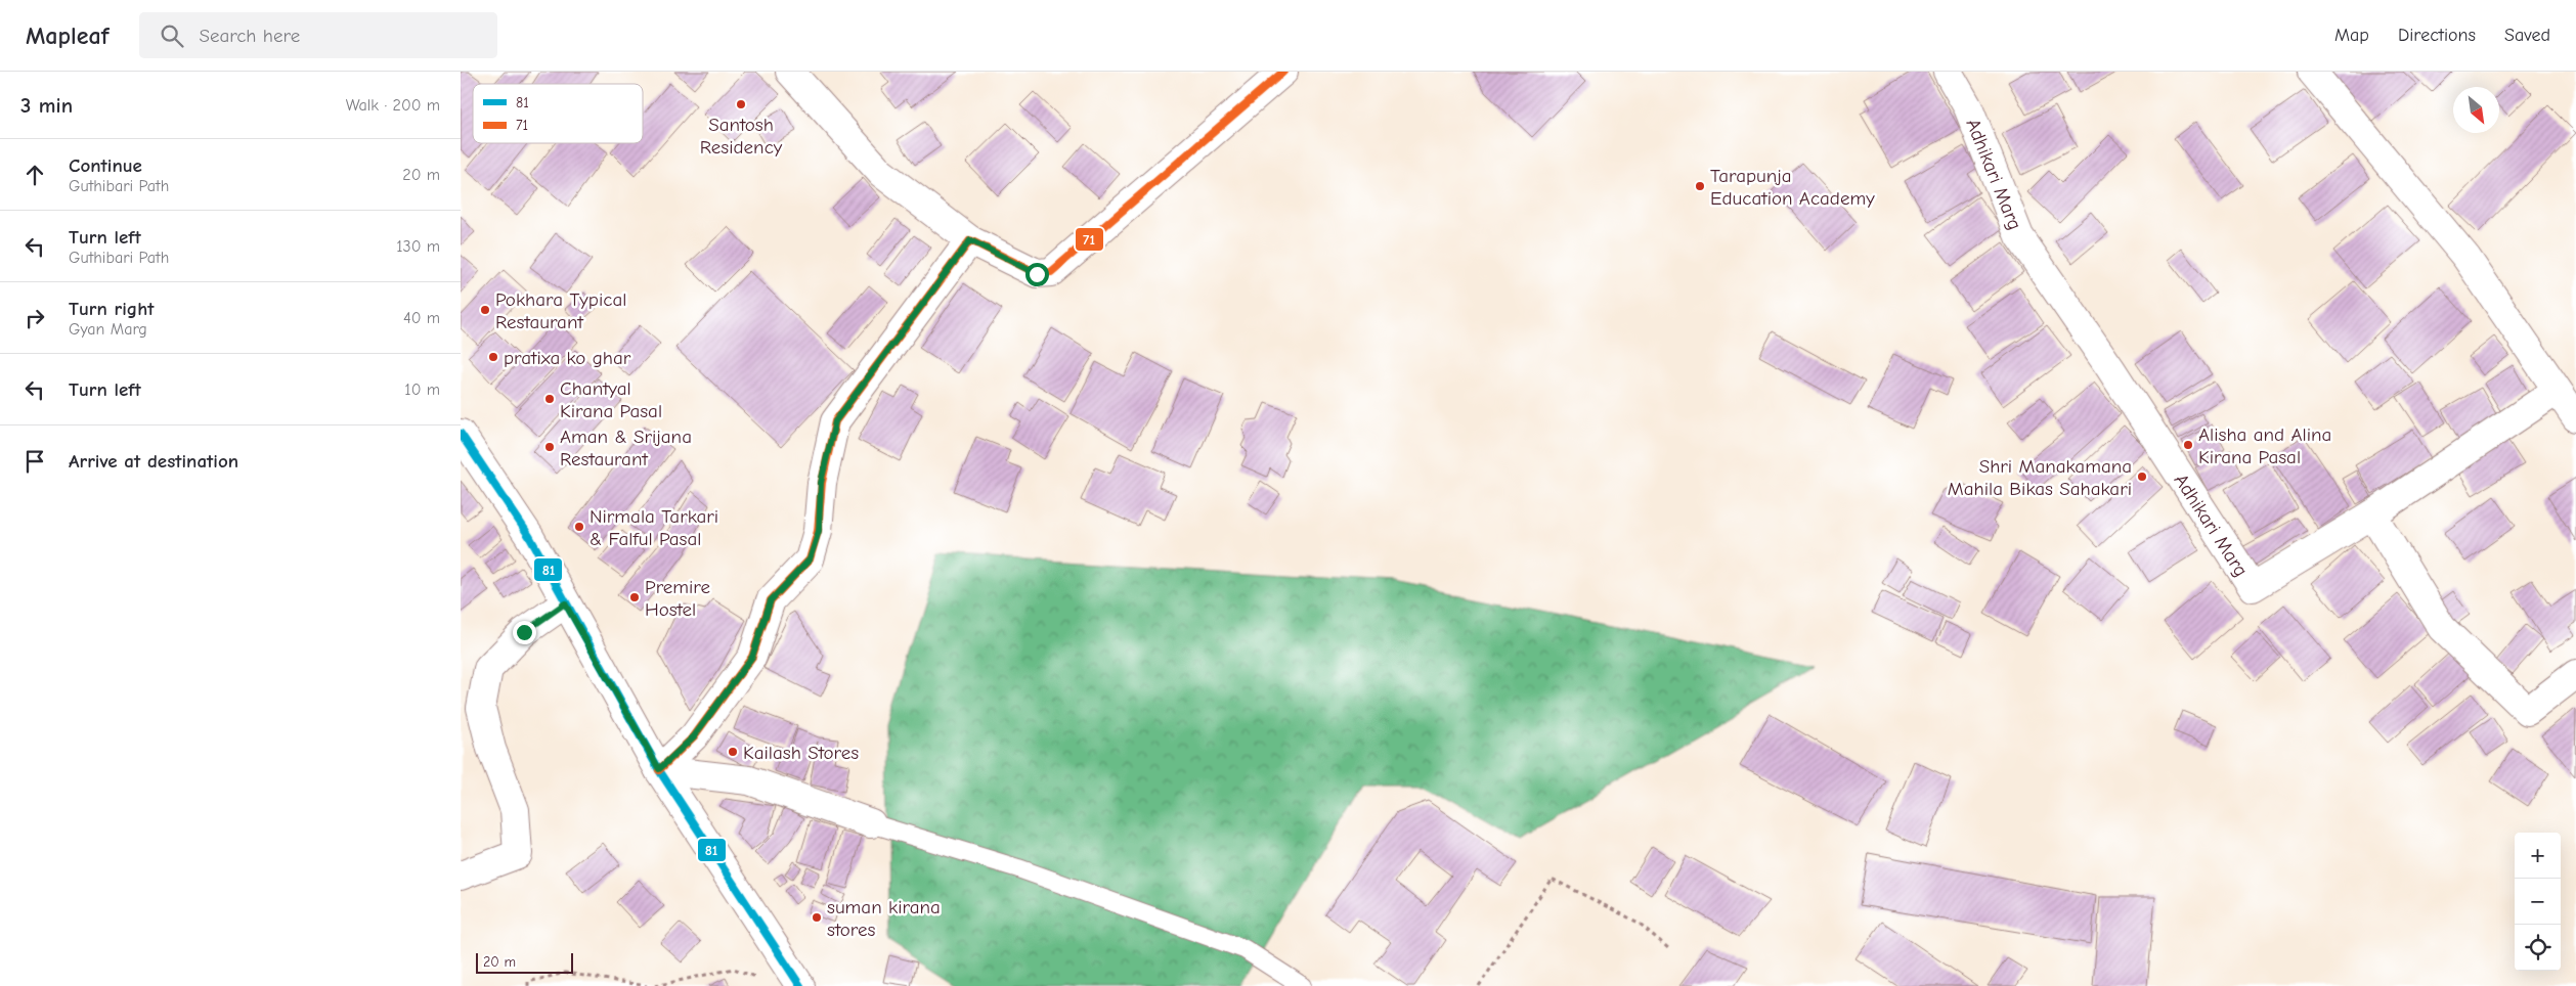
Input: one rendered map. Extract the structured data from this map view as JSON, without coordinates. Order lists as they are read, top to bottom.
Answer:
{
  "streets": {
    "street": ["Adhikari Marg"]
  },
  "places": [
    "Santosh Residency",
    "Tarapunja Education Academy",
    "Pokhara Typical Restaurant",
    "pratixa ko ghar",
    "Chantyal Kirana Pasal",
    "Alisha and Alina Kirana Pasal",
    "Aman & Srijana Restaurant",
    "Shri Manakamana Mahila Bikas Sahakari",
    "Nirmala Tarkari & Falful Pasal",
    "Premire Hostel",
    "Kailash Stores",
    "suman kirana stores"
  ],
  "lines": ["transit line 71", "transit line 81"],
  "legend": ["81", "71"],
  "scale_bar": "20 m",
  "north": "bottom right",
  "page": {
    "header": "Mapleaf",
    "search": "Search here",
    "nav": ["Map", "Directions", "Saved"],
    "heading": ["3 min", "Walk · 200 m"],
    "list": [
      ["Continue", "Guthibari Path", "20 m"],
      ["Turn left", "Guthibari Path", "130 m"],
      ["Turn right", "Gyan Marg", "40 m"],
      ["Turn left", "10 m"],
      "Arrive at destination"
    ],
    "map_buttons": ["+", "−"],
    "scale": "20 m"
  }
}
